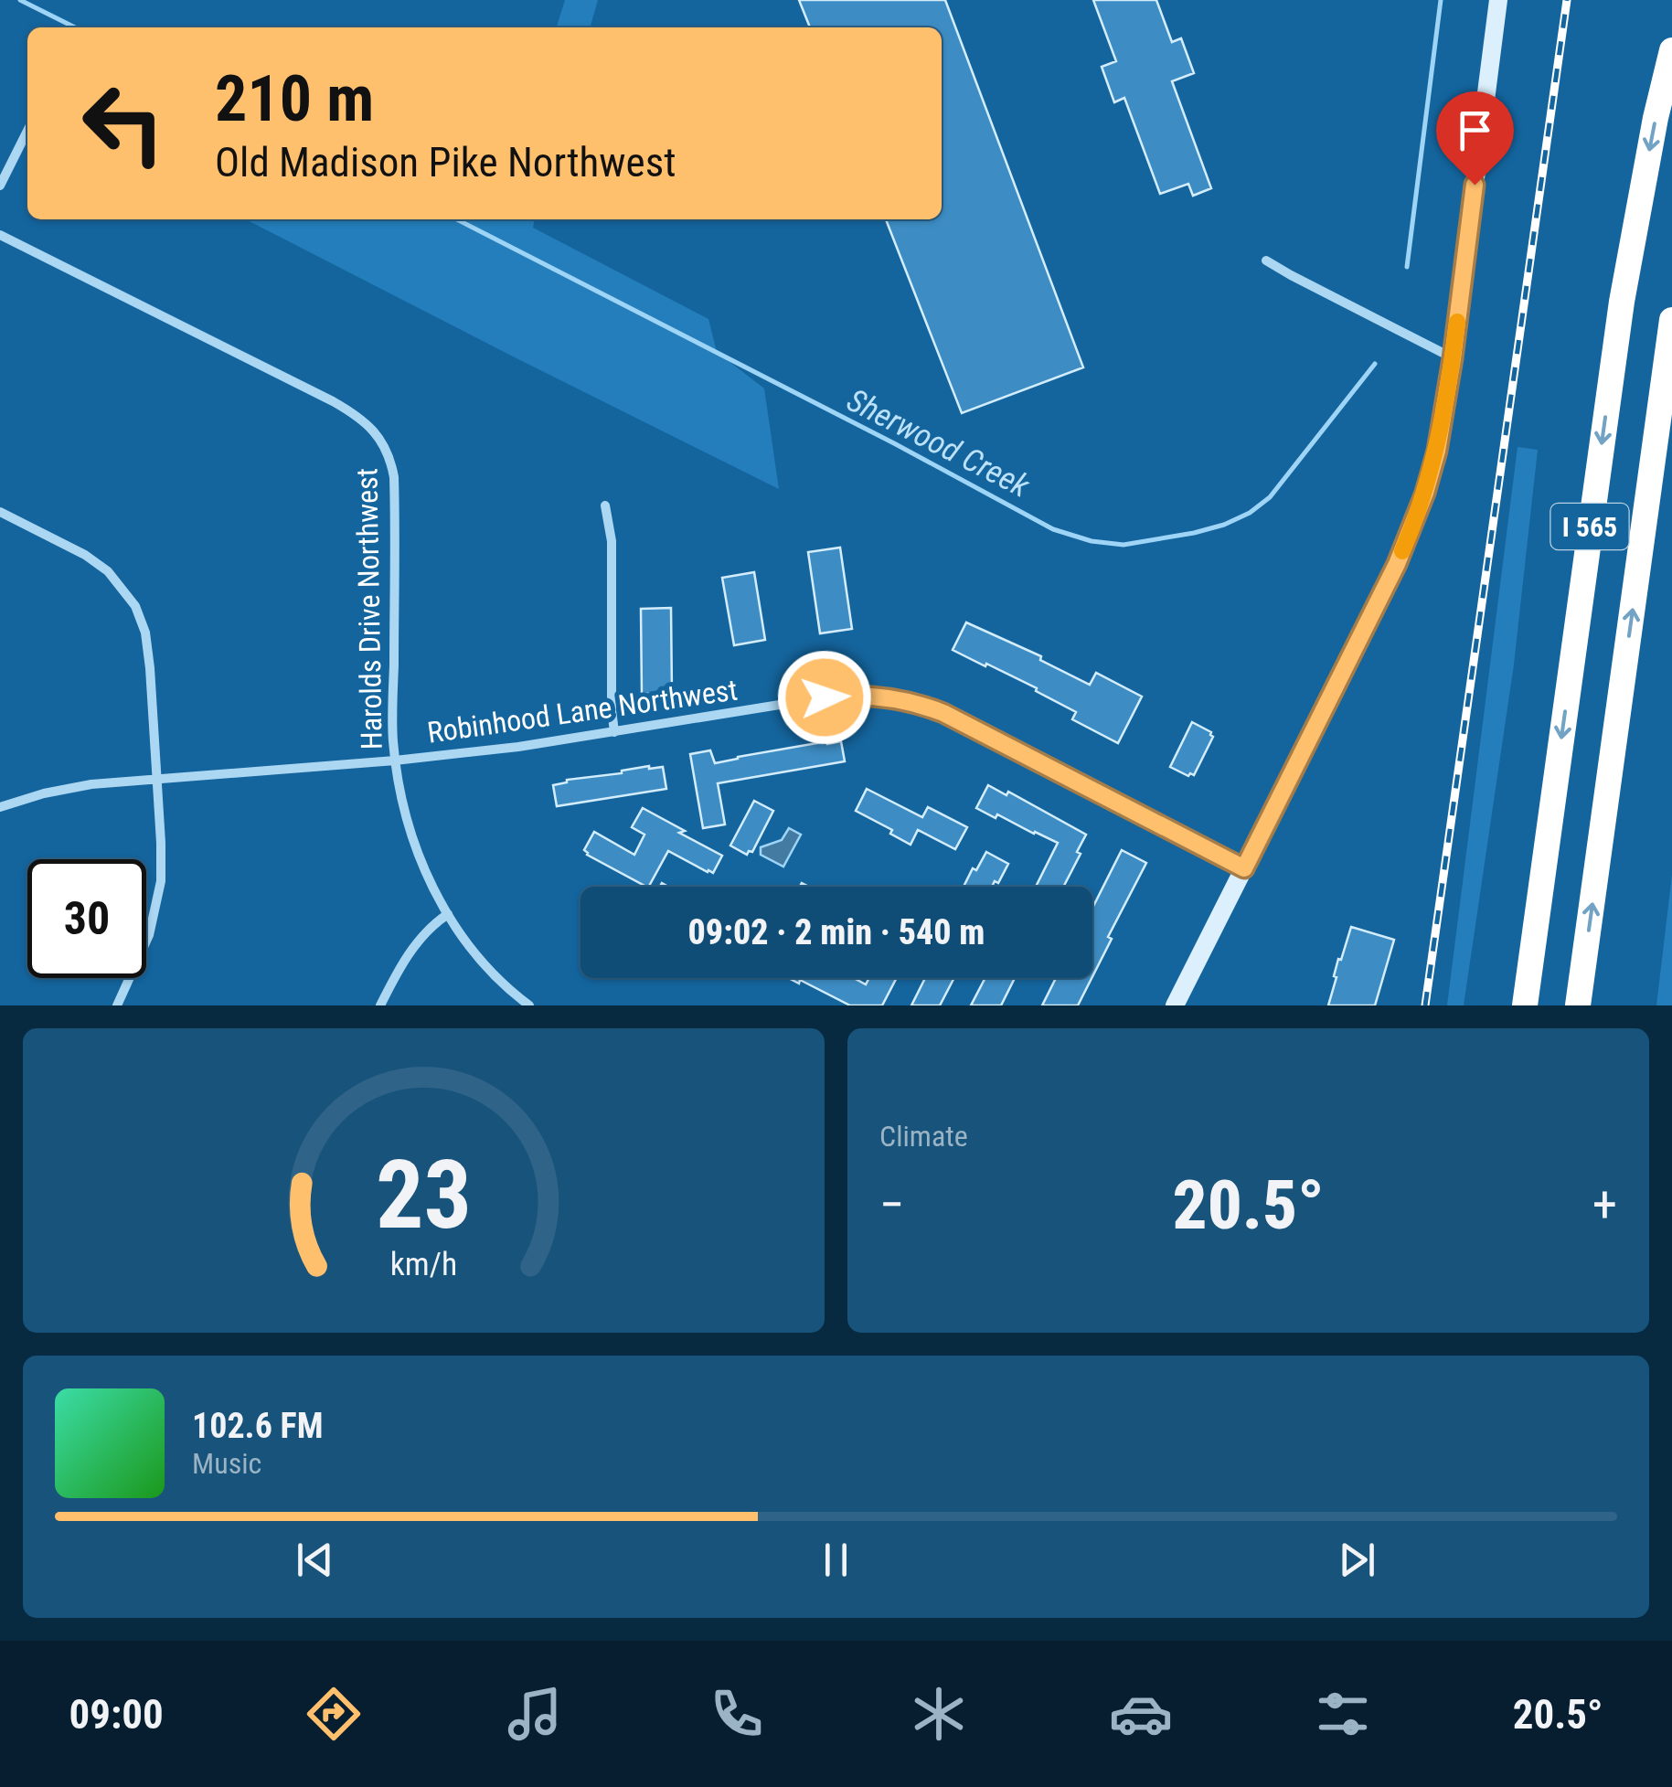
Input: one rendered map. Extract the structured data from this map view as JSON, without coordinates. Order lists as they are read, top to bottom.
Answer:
{
  "streets": {
    "highway": ["I 565"],
    "street": ["Harolds Drive Northwest", "Robinhood Lane Northwest"]
  },
  "crossings": [
    ["Harolds Drive Northwest", "Robinhood Lane Northwest"]
  ],
  "water": ["Sherwood Creek"],
  "page": {
    "turn": ["210 m", "Old Madison Pike Northwest"],
    "limit": "30",
    "trip": "09:02 · 2 min · 540 m",
    "tile": "Climate",
    "heat": ["−", "20.5°", "+"],
    "song": ["102.6 FM", "Music"],
    "tabs": ["09:00", "20.5°"],
    "gauge": ["23", "km/h"]
  }
}
